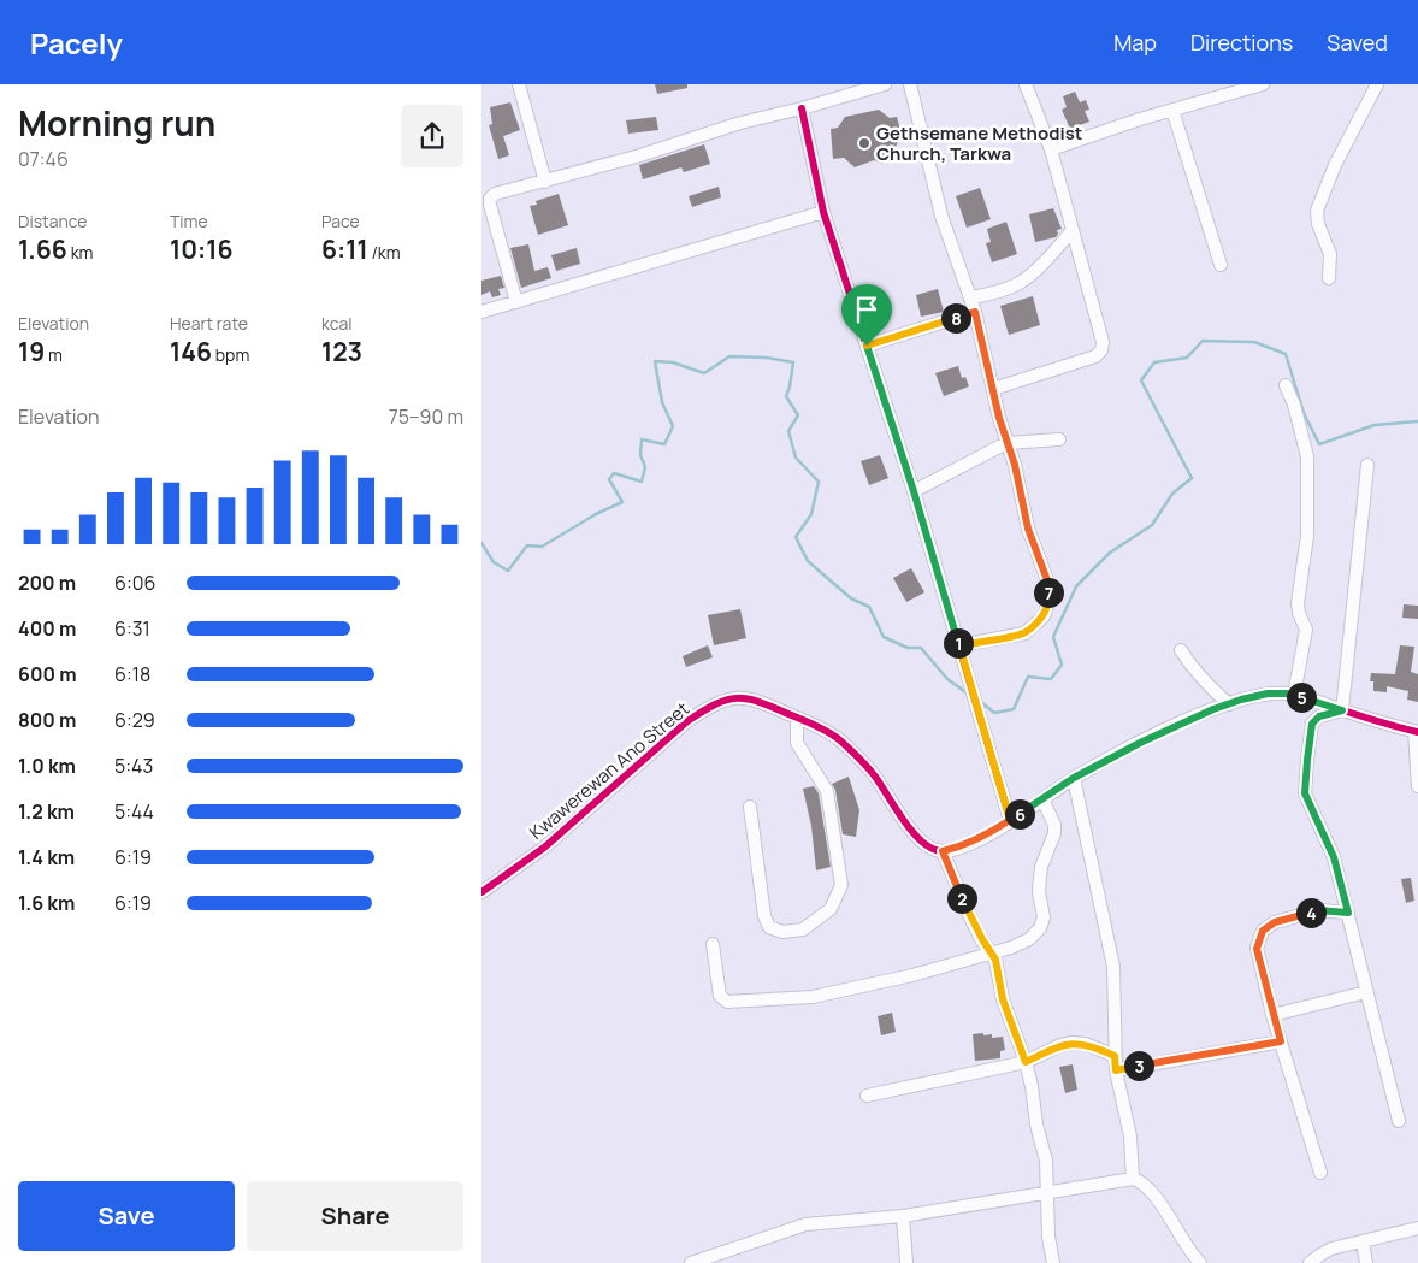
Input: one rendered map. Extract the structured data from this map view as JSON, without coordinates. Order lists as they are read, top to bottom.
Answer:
{
  "streets": {
    "street": ["Kwawerewan Ano Street"]
  },
  "places": ["Gethsemane Methodist Church, Tarkwa"],
  "page": {
    "header": "Pacely",
    "nav": ["Map", "Directions", "Saved"],
    "heading": ["Morning run", "07:46"],
    "stats": [
      ["Distance", "1.66 km"],
      ["Time", "10:16"],
      ["Pace", "6:11 /km"],
      ["Elevation", "19 m"],
      ["Heart rate", "146 bpm"],
      ["kcal", "123"]
    ],
    "pins": [
      "8",
      "7",
      "1",
      "5",
      "6",
      "2",
      "4",
      "3"
    ],
    "chart": ["Elevation", "75–90 m"],
    "list": [
      {
        "name": "200 m",
        "note": "6:06"
      },
      {
        "name": "400 m",
        "note": "6:31"
      },
      {
        "name": "600 m",
        "note": "6:18"
      },
      {
        "name": "800 m",
        "note": "6:29"
      },
      {
        "name": "1.0 km",
        "note": "5:43"
      },
      {
        "name": "1.2 km",
        "note": "5:44"
      },
      {
        "name": "1.4 km",
        "note": "6:19"
      },
      {
        "name": "1.6 km",
        "note": "6:19"
      }
    ],
    "buttons": ["Save", "Share"]
  }
}
